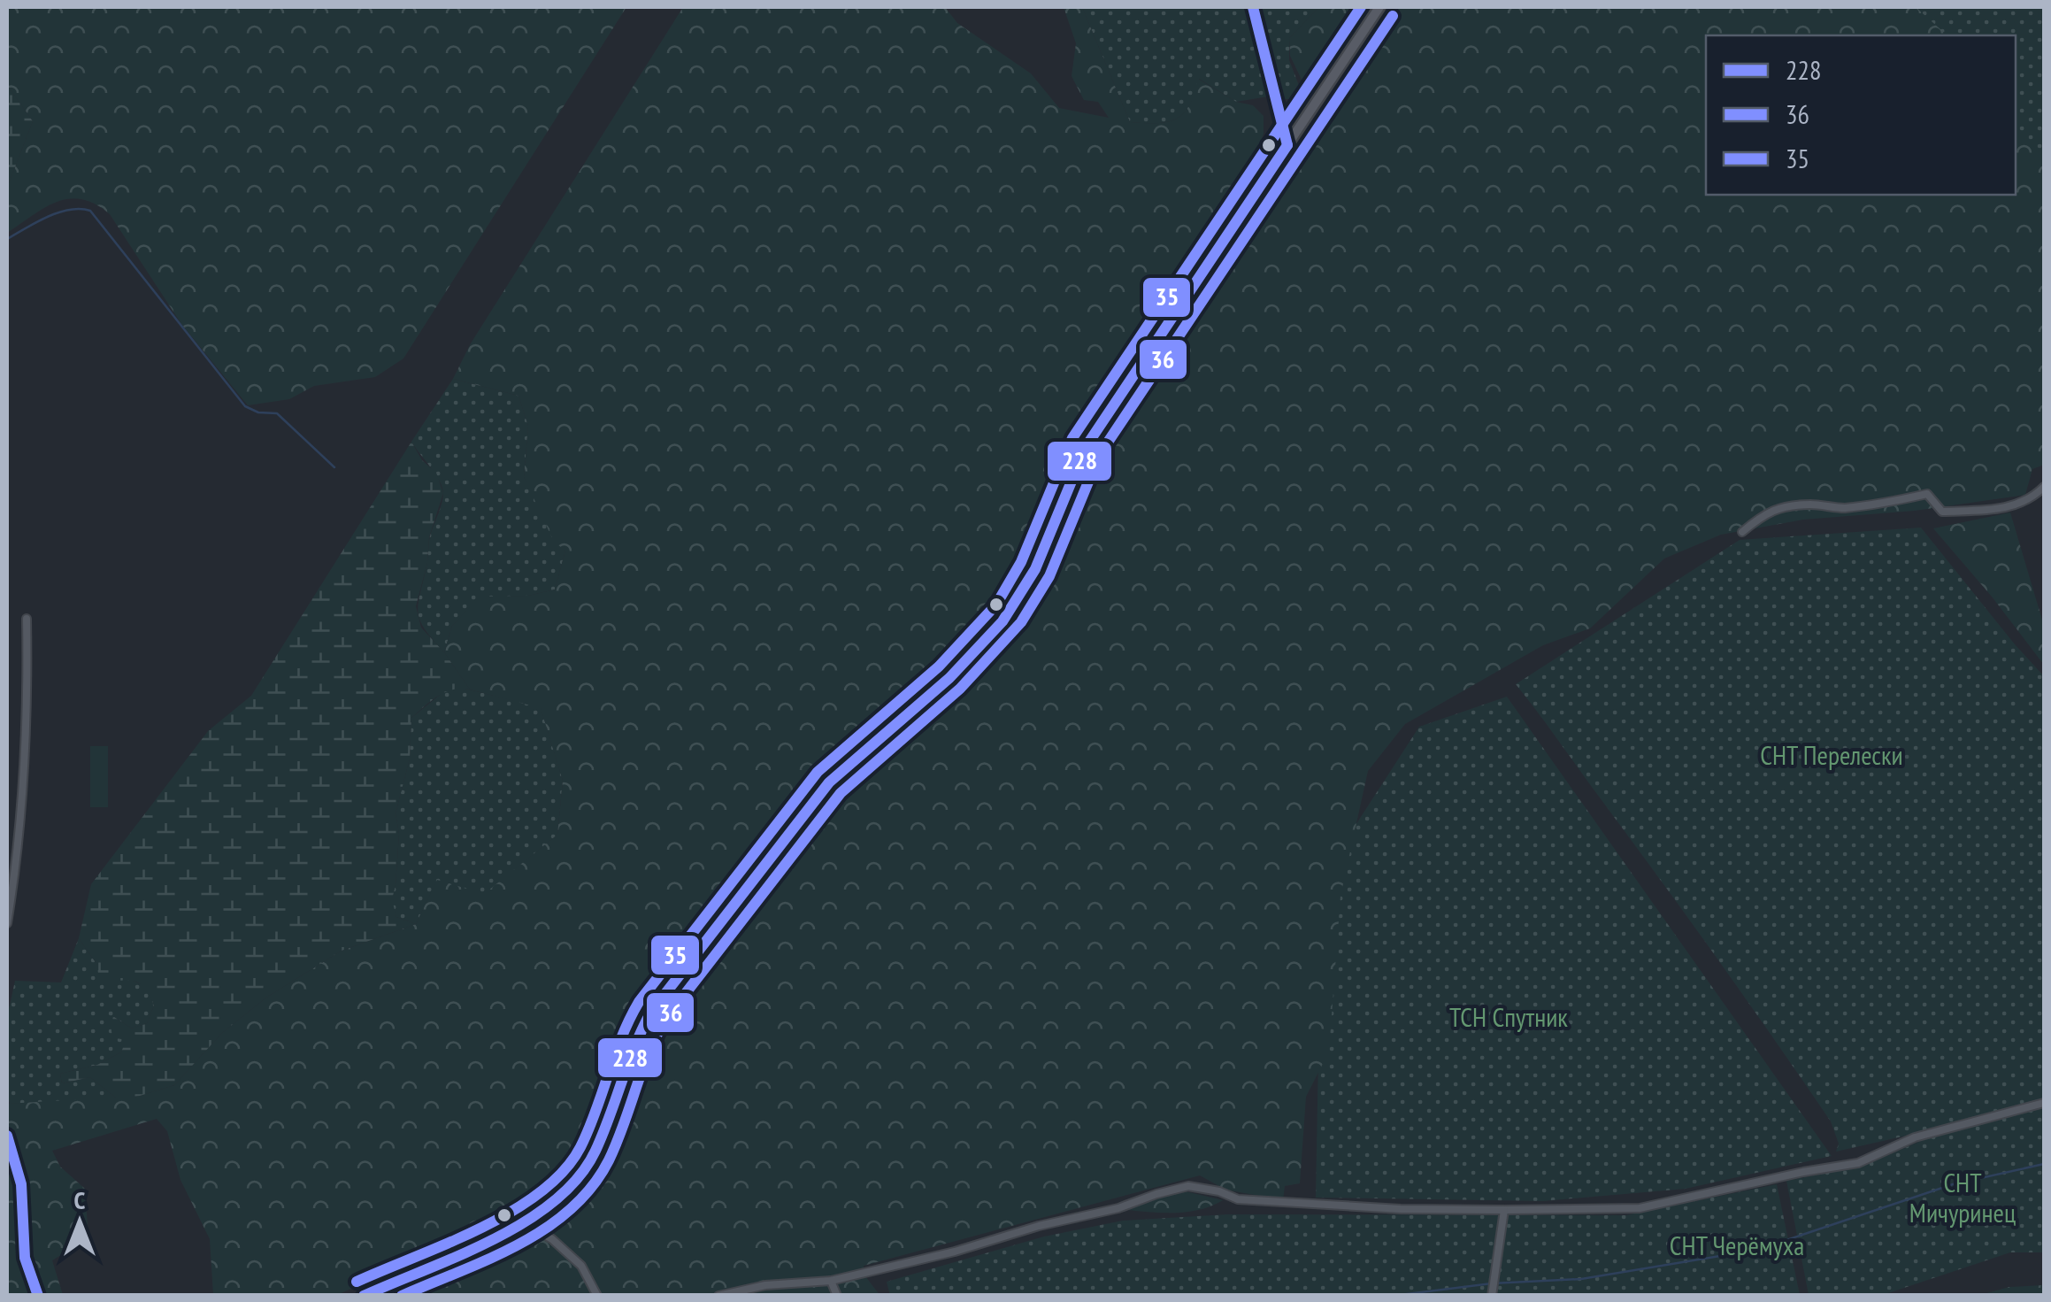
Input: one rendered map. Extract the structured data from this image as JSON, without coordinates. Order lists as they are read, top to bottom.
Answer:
{
  "parks": [
    "СНТ Перелески",
    "ТСН Спутник",
    "СНТ Мичуринец",
    "СНТ Черёмуха"
  ],
  "lines": ["transit line 228", "transit line 35", "transit line 36"],
  "legend": ["228", "36", "35"],
  "north": "top"
}
